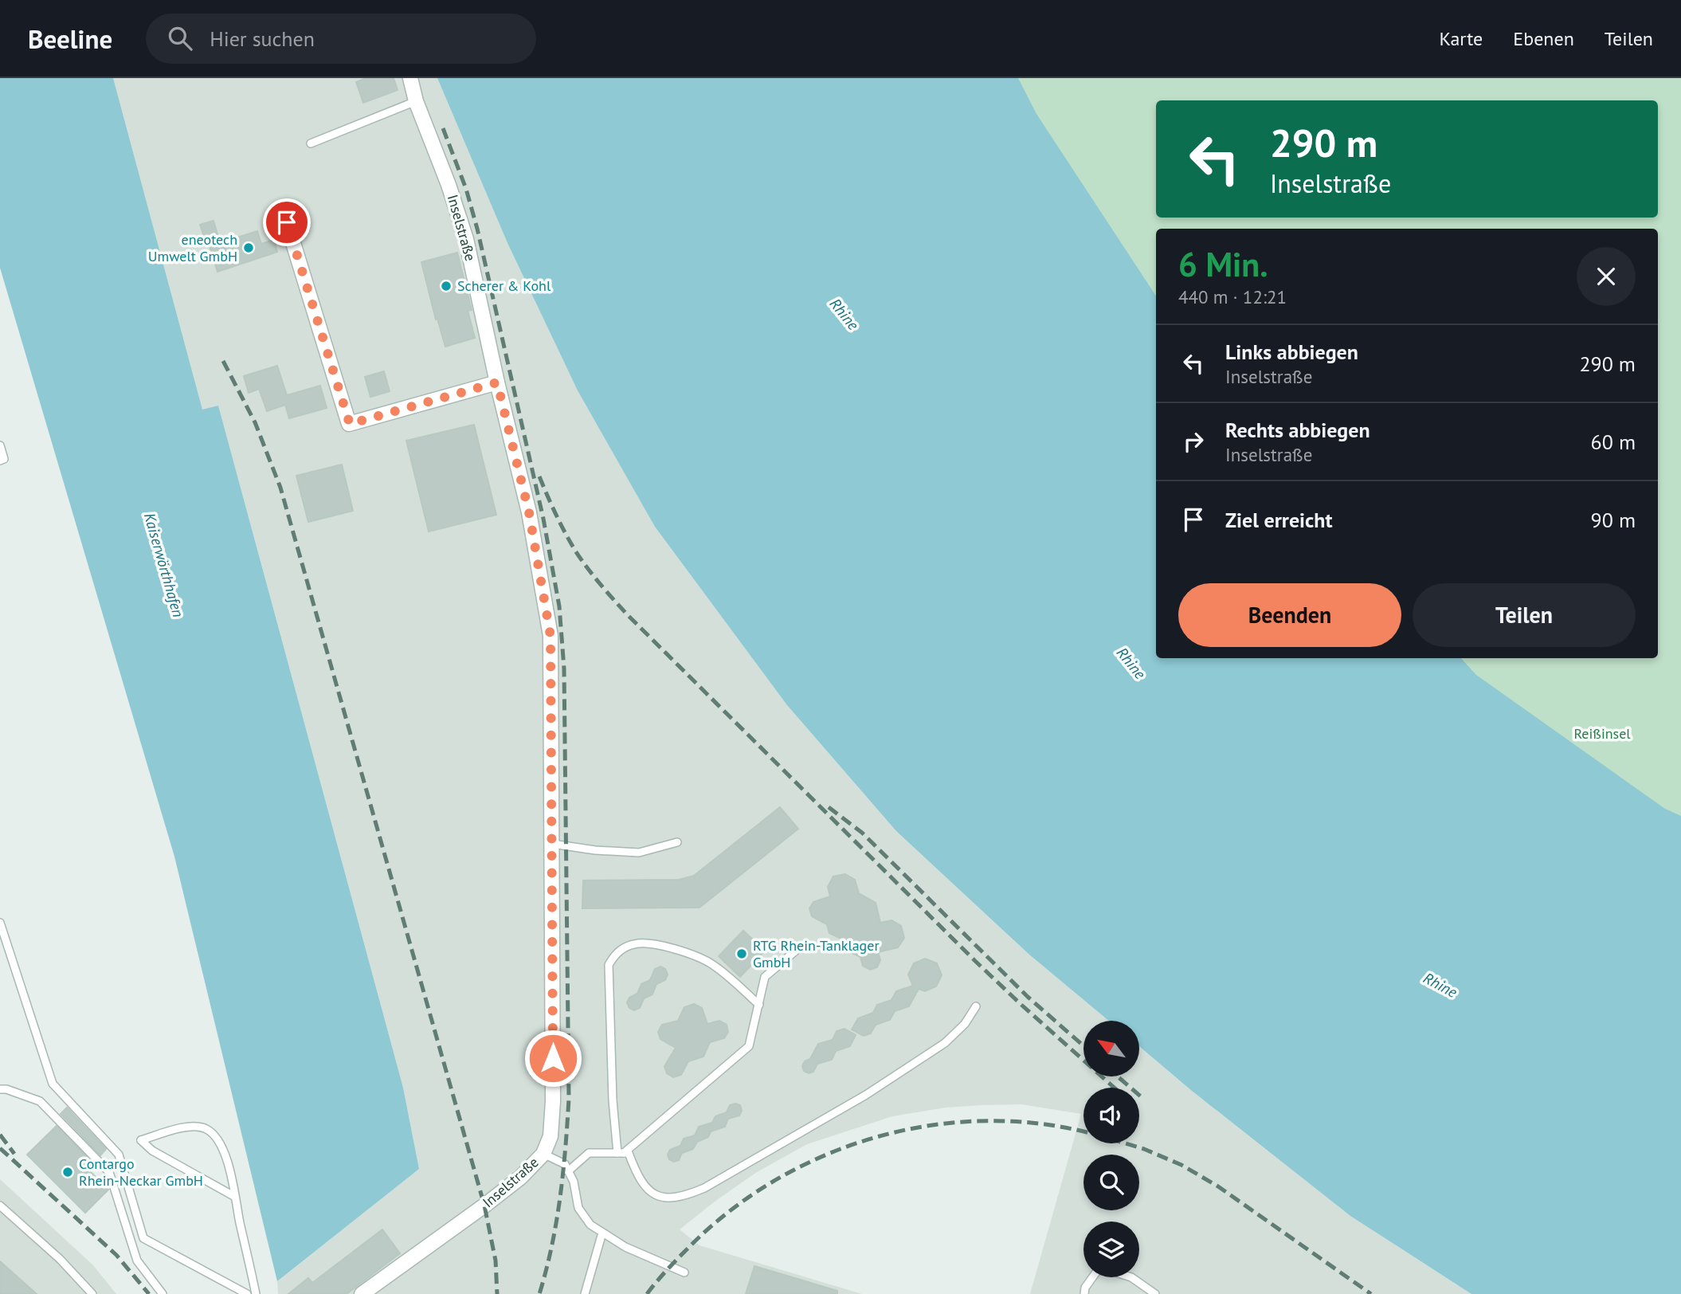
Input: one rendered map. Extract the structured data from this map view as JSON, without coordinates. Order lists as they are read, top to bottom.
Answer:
{
  "streets": {
    "street": ["Inselstraße"]
  },
  "water": ["Rhine", "Kaiserwörthhafen"],
  "parks": ["Reißinsel"],
  "places": [
    "eneotech Umwelt GmbH",
    "Scherer & Kohl",
    "RTG Rhein-Tanklager GmbH",
    "Contargo Rhein-Neckar GmbH"
  ],
  "north": "top left",
  "page": {
    "header": "Beeline",
    "search": "Hier suchen",
    "nav": ["Karte", "Ebenen", "Teilen"],
    "turn": ["290 m", "Inselstraße"],
    "heading": ["6 Min.", "440 m · 12:21"],
    "list": [
      {
        "name": "Links abbiegen",
        "note": "Inselstraße",
        "value": "290 m"
      },
      {
        "name": "Rechts abbiegen",
        "note": "Inselstraße",
        "value": "60 m"
      },
      {
        "name": "Ziel erreicht",
        "value": "90 m"
      }
    ],
    "buttons": ["Beenden", "Teilen"]
  }
}
